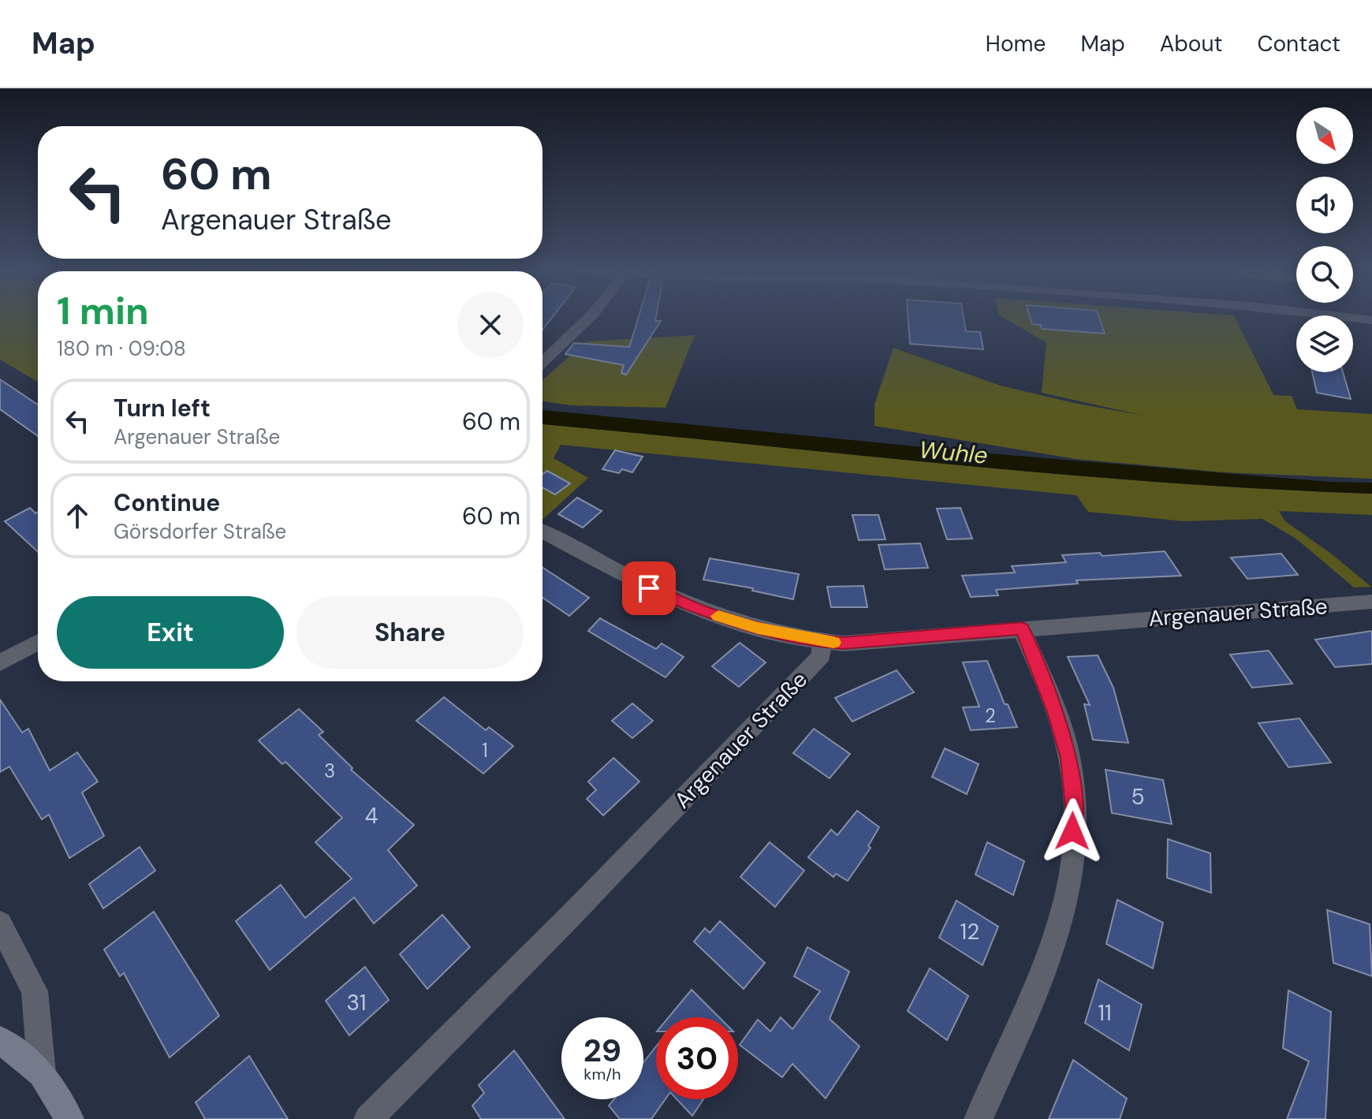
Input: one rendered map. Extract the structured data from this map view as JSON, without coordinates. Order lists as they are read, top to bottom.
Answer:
{
  "streets": {
    "street": ["Argenauer Straße"]
  },
  "water": ["Wuhle"],
  "house_numbers": [
    "2",
    "1",
    "3",
    "5",
    "4",
    "12",
    "31",
    "11"
  ],
  "north": "bottom right",
  "page": {
    "header": "Map",
    "nav": [
      "Home",
      "Map",
      "About",
      "Contact"
    ],
    "turn": ["60 m", "Argenauer Straße"],
    "heading": ["1 min", "180 m · 09:08"],
    "list": [
      {
        "name": "Turn left",
        "note": "Argenauer Straße",
        "value": "60 m"
      },
      {
        "name": "Continue",
        "note": "Görsdorfer Straße",
        "value": "60 m"
      }
    ],
    "buttons": ["Exit", "Share"],
    "speed": "29 km/h",
    "limit": "30"
  }
}
